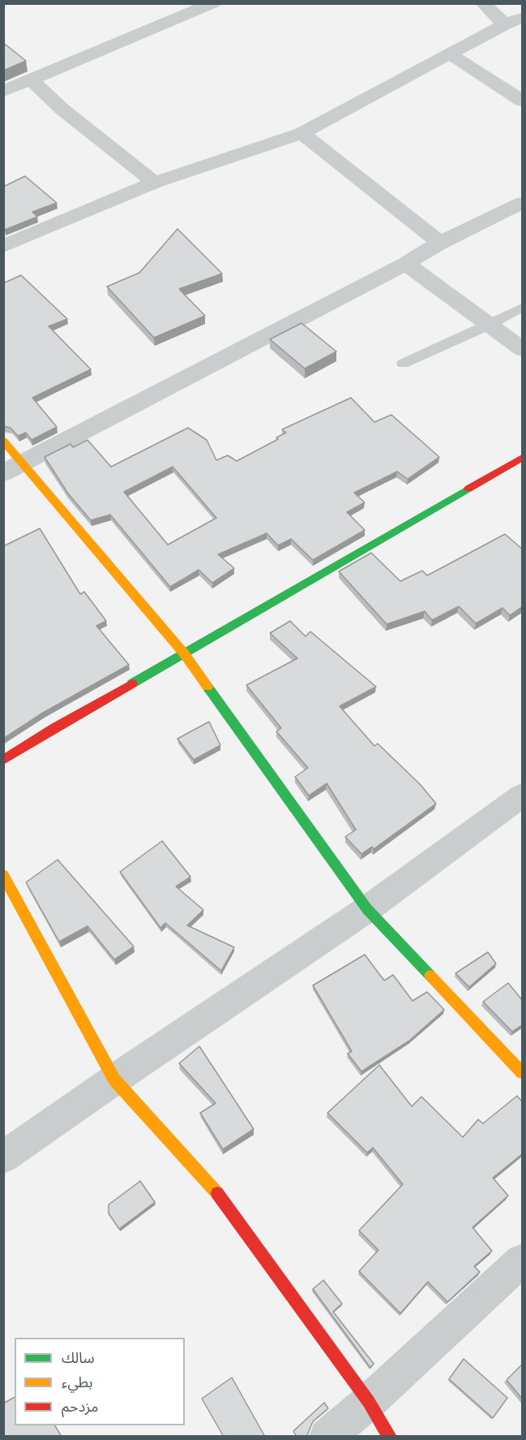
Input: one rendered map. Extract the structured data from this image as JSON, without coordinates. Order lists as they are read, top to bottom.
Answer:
{
  "legend": ["سالك", "بطيء", "مزدحم"]
}
